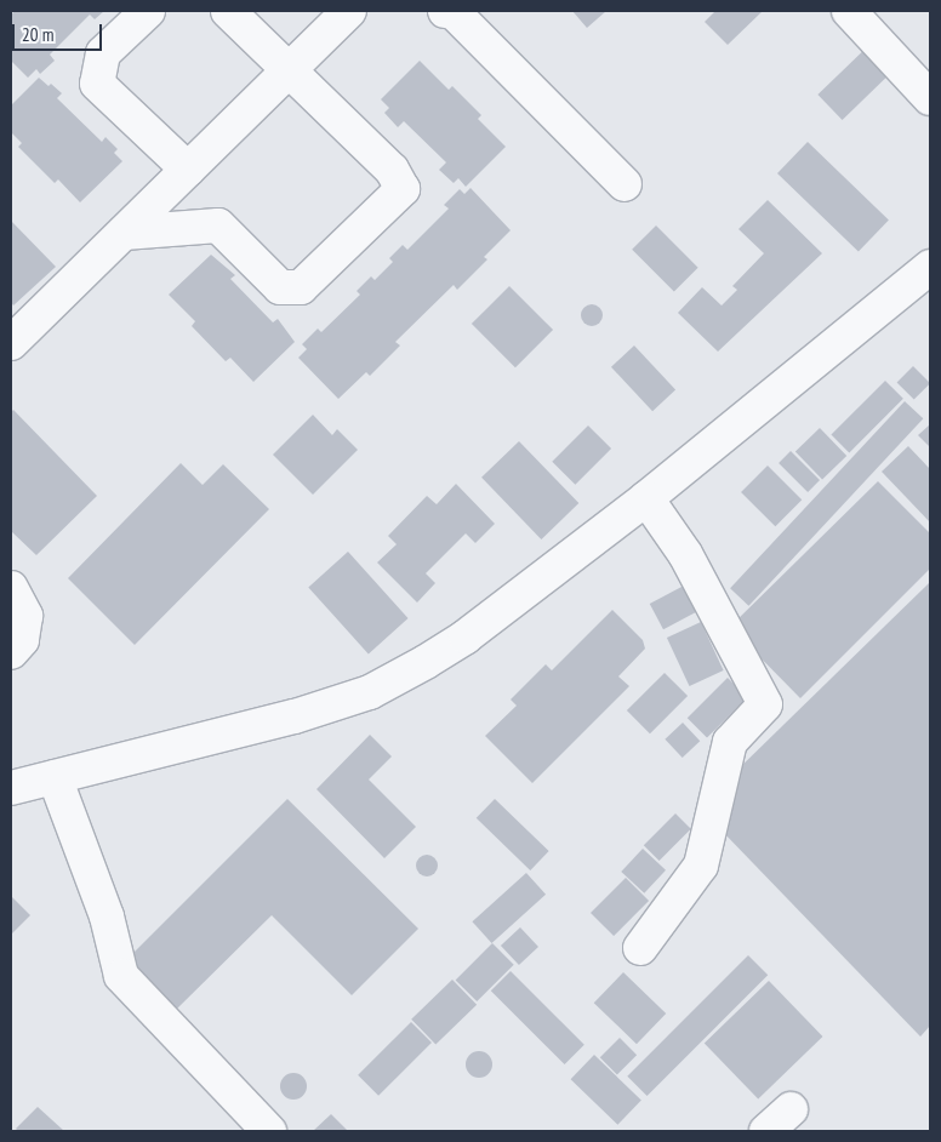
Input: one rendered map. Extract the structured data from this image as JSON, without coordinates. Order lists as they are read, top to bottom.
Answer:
{
  "scale_bar": "20 m"
}
